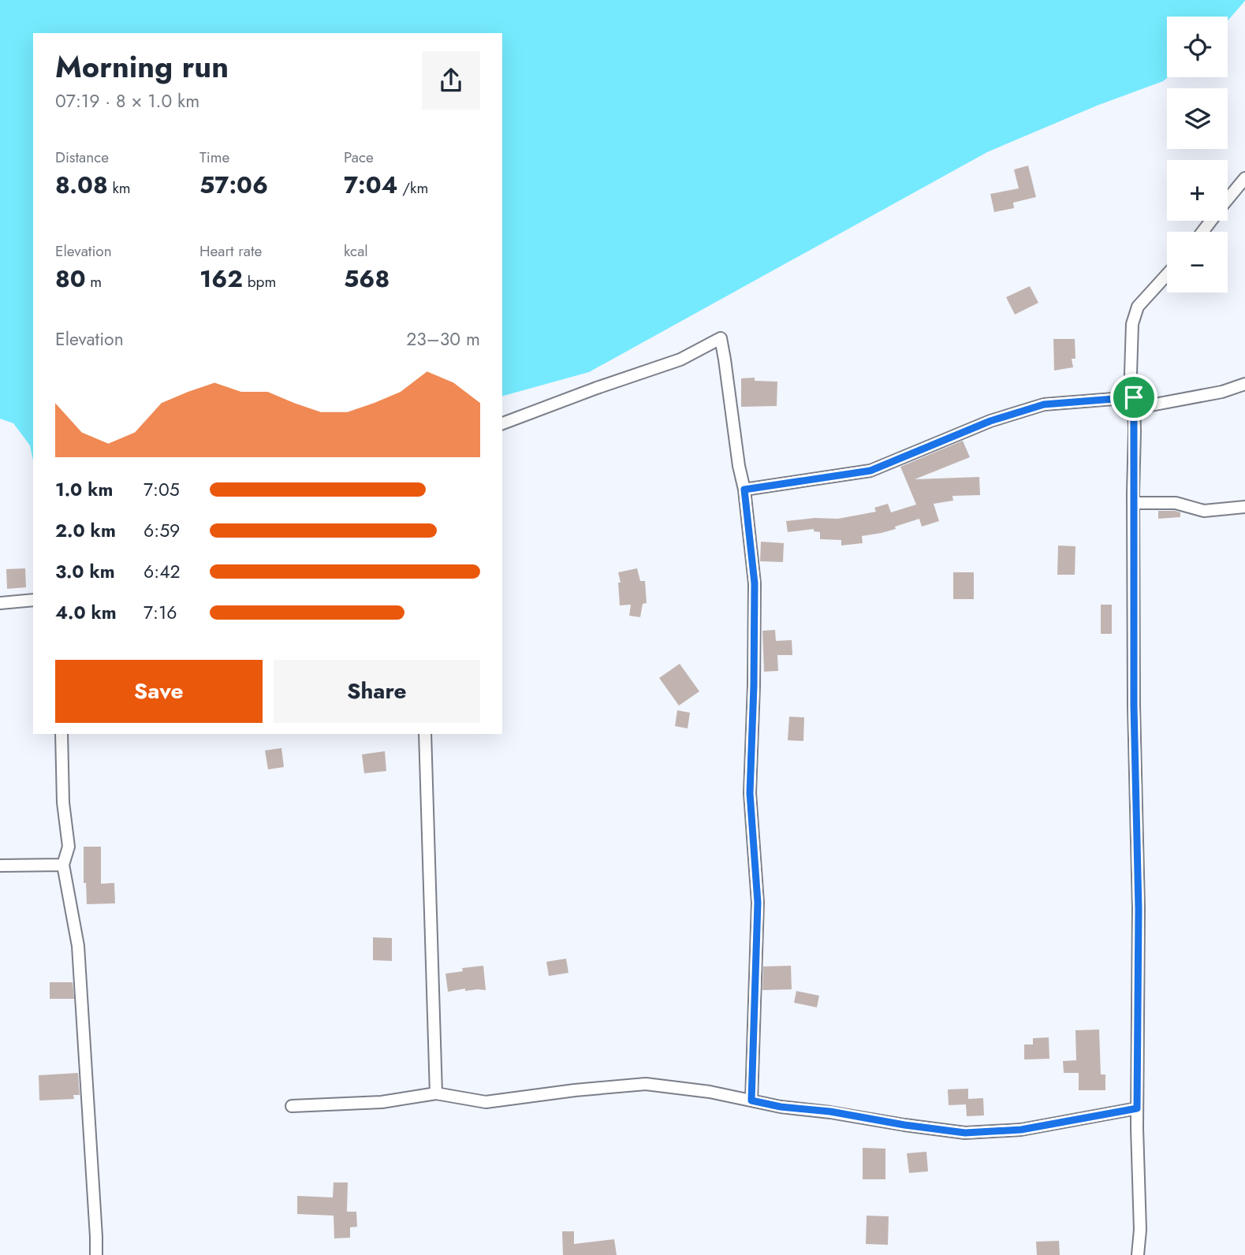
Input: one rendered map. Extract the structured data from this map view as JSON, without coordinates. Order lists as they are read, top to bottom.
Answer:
{
  "page": {
    "map_buttons": ["+", "−"],
    "heading": ["Morning run", "07:19 · 8 × 1.0 km"],
    "stats": [
      ["Distance", "8.08 km"],
      ["Time", "57:06"],
      ["Pace", "7:04 /km"],
      ["Elevation", "80 m"],
      ["Heart rate", "162 bpm"],
      ["kcal", "568"]
    ],
    "chart": ["Elevation", "23–30 m"],
    "list": [
      {
        "name": "1.0 km",
        "note": "7:05"
      },
      {
        "name": "2.0 km",
        "note": "6:59"
      },
      {
        "name": "3.0 km",
        "note": "6:42"
      },
      {
        "name": "4.0 km",
        "note": "7:16"
      }
    ],
    "buttons": ["Save", "Share"]
  }
}
